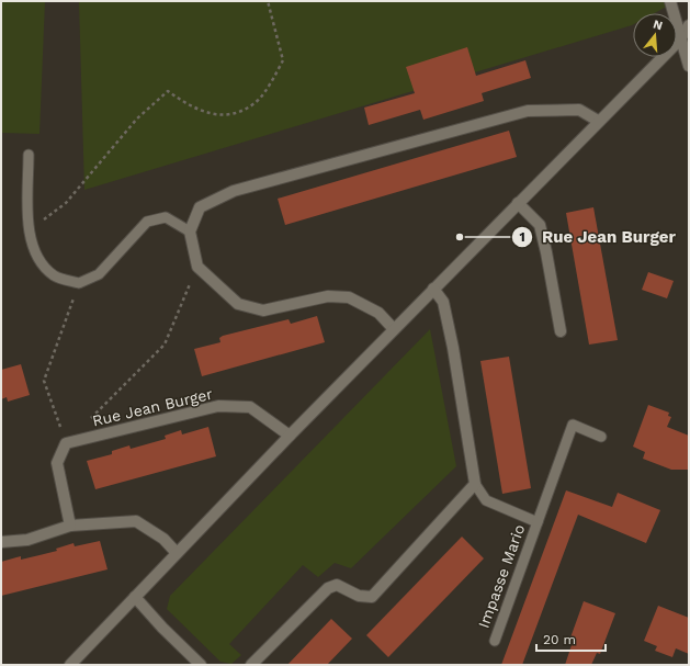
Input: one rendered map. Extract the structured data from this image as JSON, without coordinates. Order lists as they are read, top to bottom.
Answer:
{
  "streets": {
    "street": ["Rue Jean Burger"],
    "lane": ["Impasse Mario"]
  },
  "places": ["Rue Jean Burger"],
  "scale_bar": "20 m",
  "north": "top"
}
